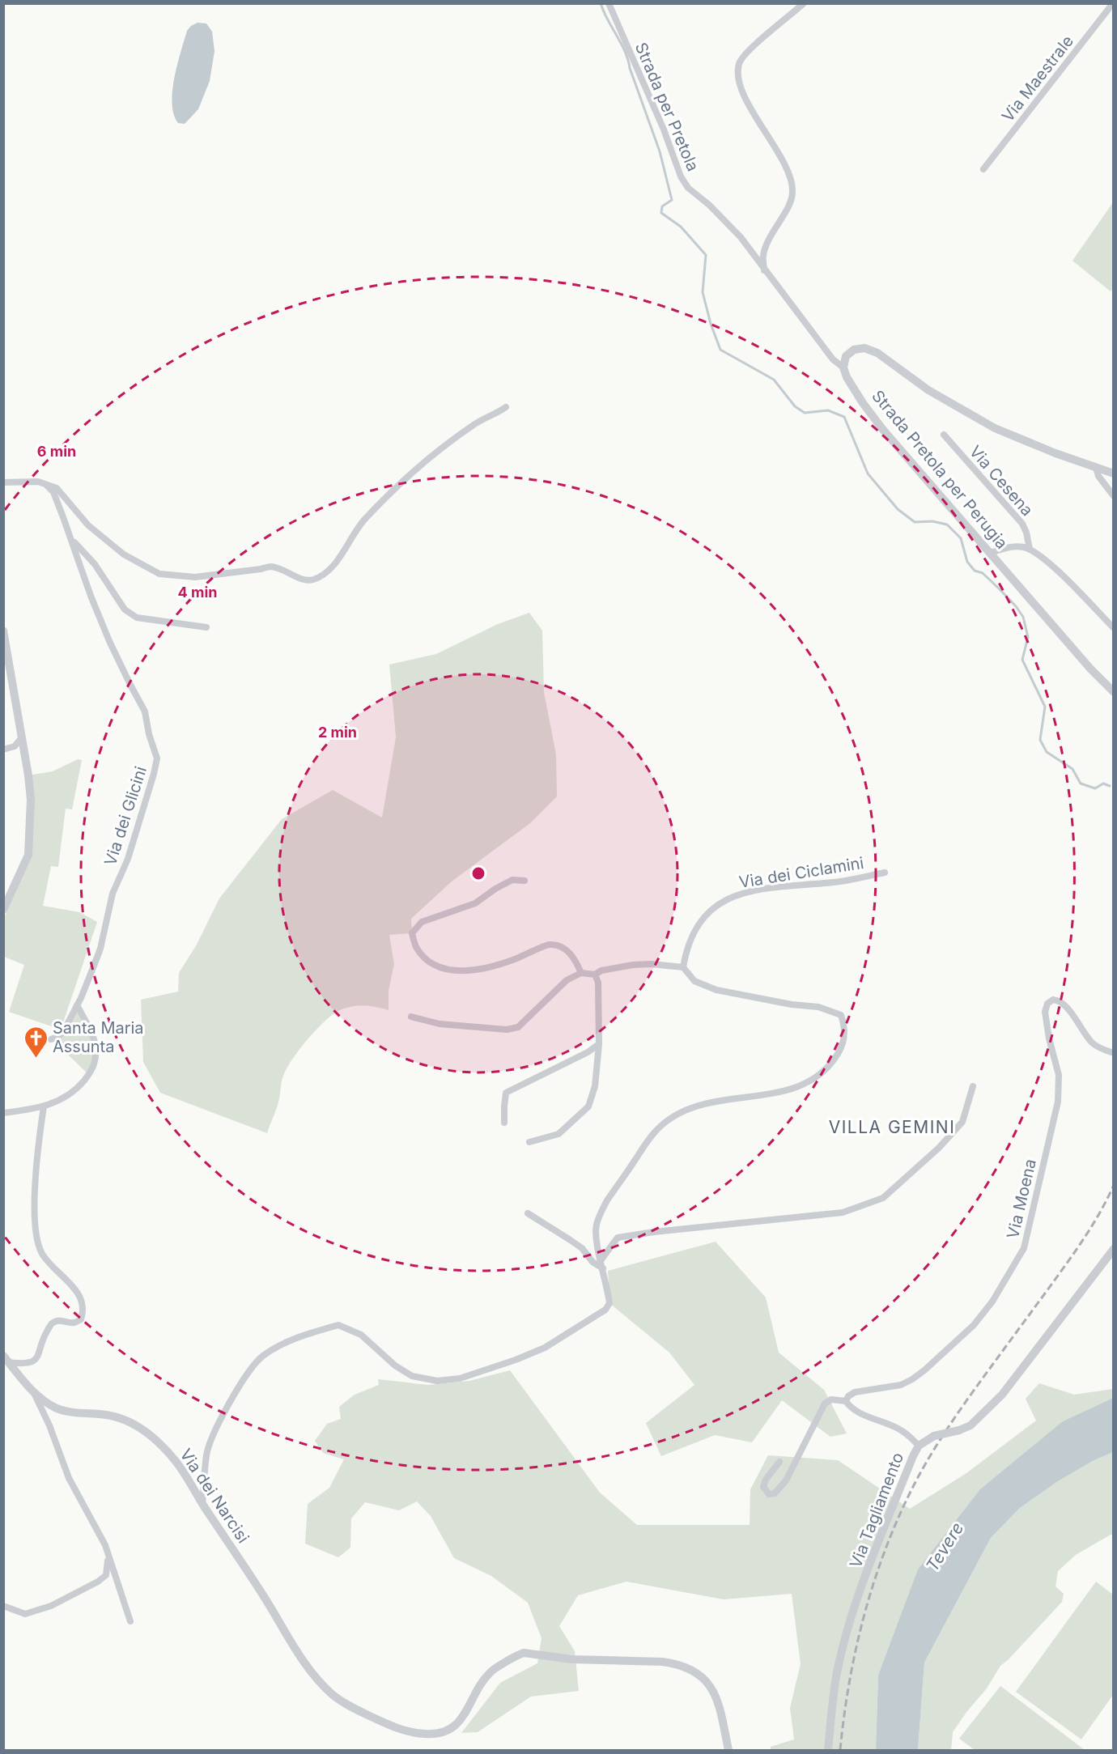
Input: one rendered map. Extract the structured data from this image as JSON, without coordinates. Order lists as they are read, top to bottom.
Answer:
{
  "streets": {
    "street": [
      "Via Maestrale",
      "Strada per Pretola",
      "Strada Pretola per Perugia",
      "Via Cesena",
      "Via dei Glicini",
      "Via dei Ciclamini",
      "Via Moena",
      "Via dei Narcisi",
      "Via Tagliamento"
    ]
  },
  "crossings": [
    ["Strada per Pretola", "Strada Pretola per Perugia"]
  ],
  "districts": ["VILLA GEMINI"],
  "water": ["Tevere"],
  "places": {
    "church": ["Santa Maria Assunta"]
  },
  "rings": ["6 min", "4 min", "2 min"]
}
